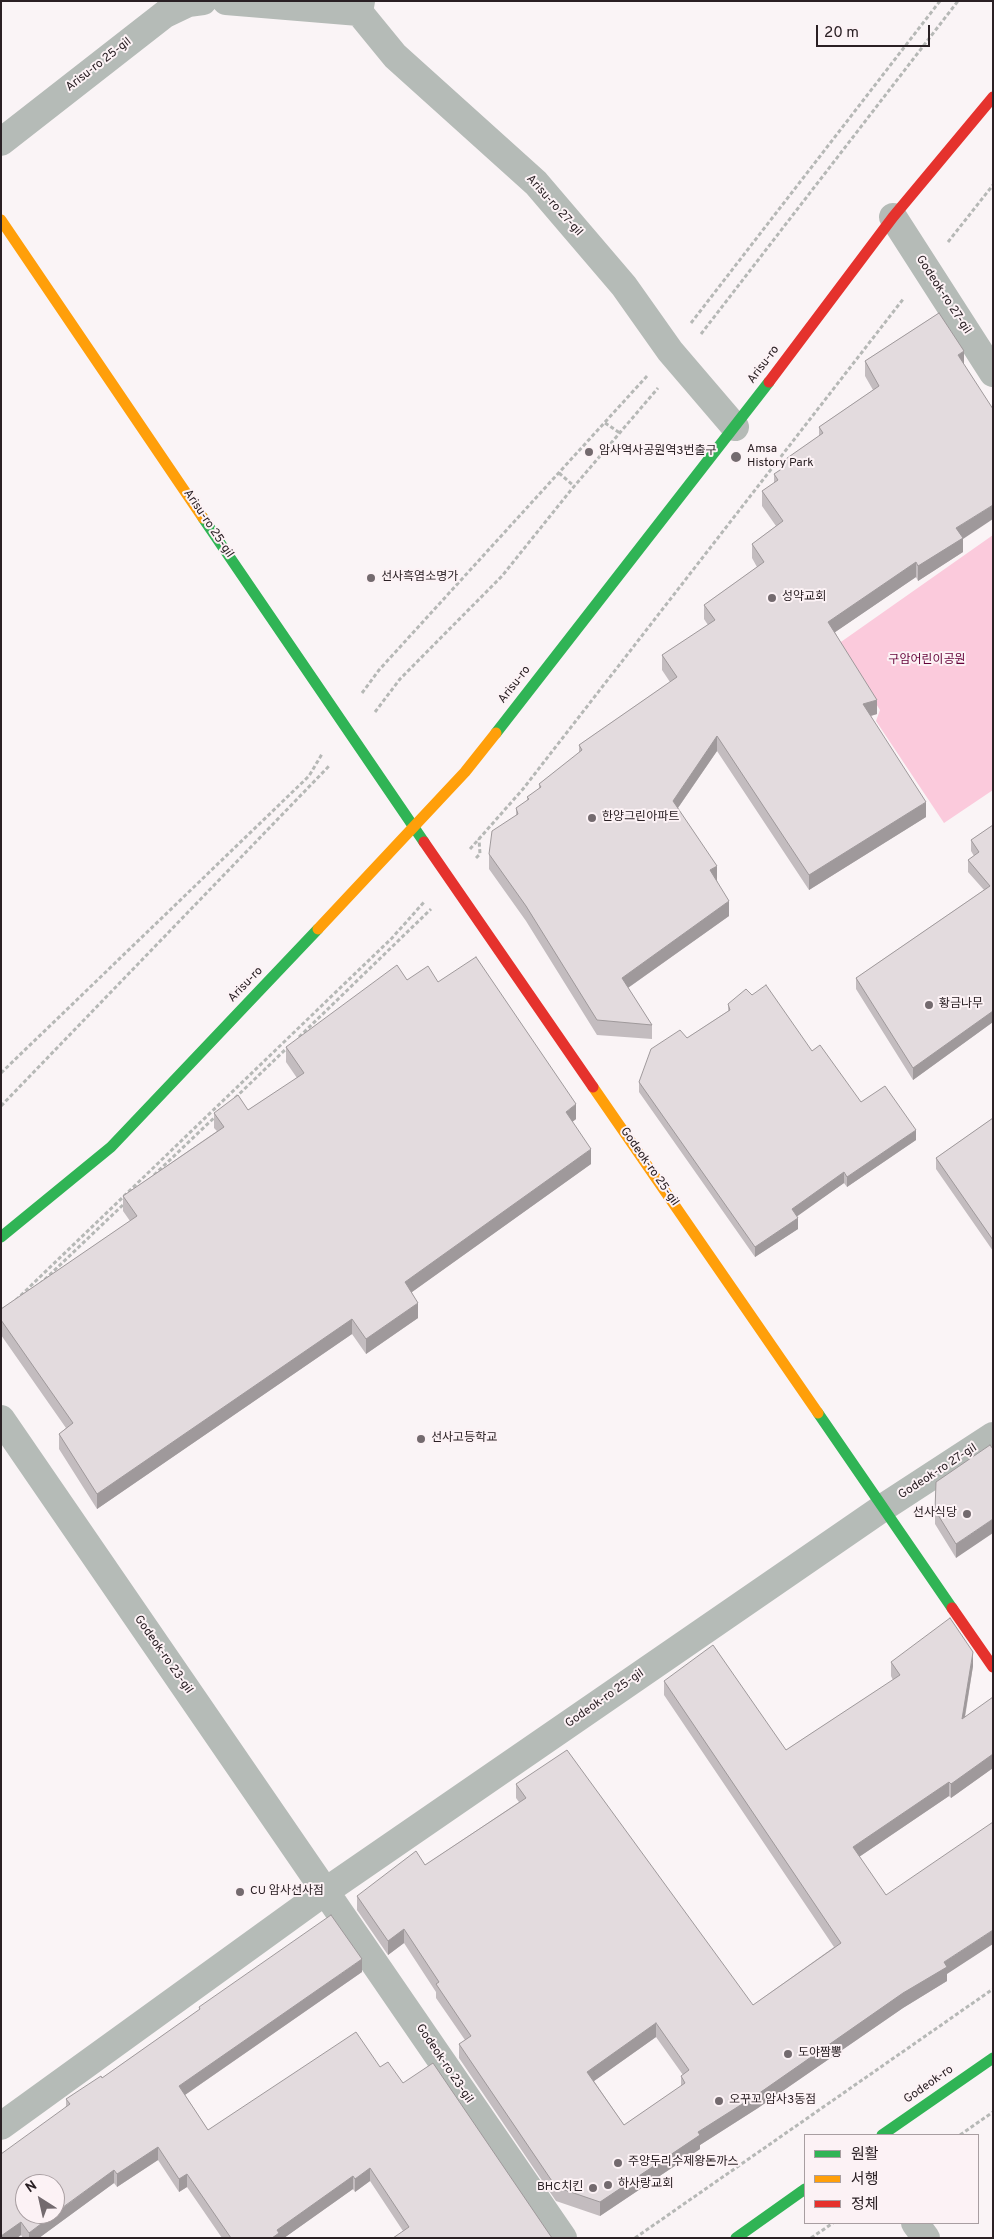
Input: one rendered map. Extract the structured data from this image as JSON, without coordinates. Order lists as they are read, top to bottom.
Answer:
{
  "streets": {
    "street": [
      "Arisu-ro 25-gil",
      "Arisu-ro 27-gil",
      "Godeok-ro 27-gil",
      "Arisu-ro",
      "Godeok-ro 25-gil",
      "Godeok-ro 23-gil",
      "Godeok-ro"
    ]
  },
  "crossings": [
    ["Arisu-ro 25-gil", "Arisu-ro"],
    ["Arisu-ro 25-gil", "Godeok-ro 25-gil"],
    ["Arisu-ro 27-gil", "Arisu-ro"],
    ["Godeok-ro 27-gil", "Arisu-ro"],
    ["Godeok-ro 27-gil", "Godeok-ro 25-gil"],
    ["Arisu-ro", "Godeok-ro 25-gil"],
    ["Godeok-ro 25-gil", "Godeok-ro 23-gil"]
  ],
  "parks": ["구암어린이공원"],
  "places": [
    "암사역사공원역3번출구",
    "Amsa History Park",
    "선사흑염소명가",
    "성약교회",
    "한양그린아파트",
    "황금나무",
    "선사고등학교",
    "선사식당",
    "CU 암사선사점",
    "도야짬뽕",
    "오꾸꼬 암사3동점",
    "주양두리수제왕돈까스",
    "하사랑교회",
    "BHC치킨"
  ],
  "legend": ["원활", "서행", "정체"],
  "scale_bar": "20 m",
  "north": "top left"
}
